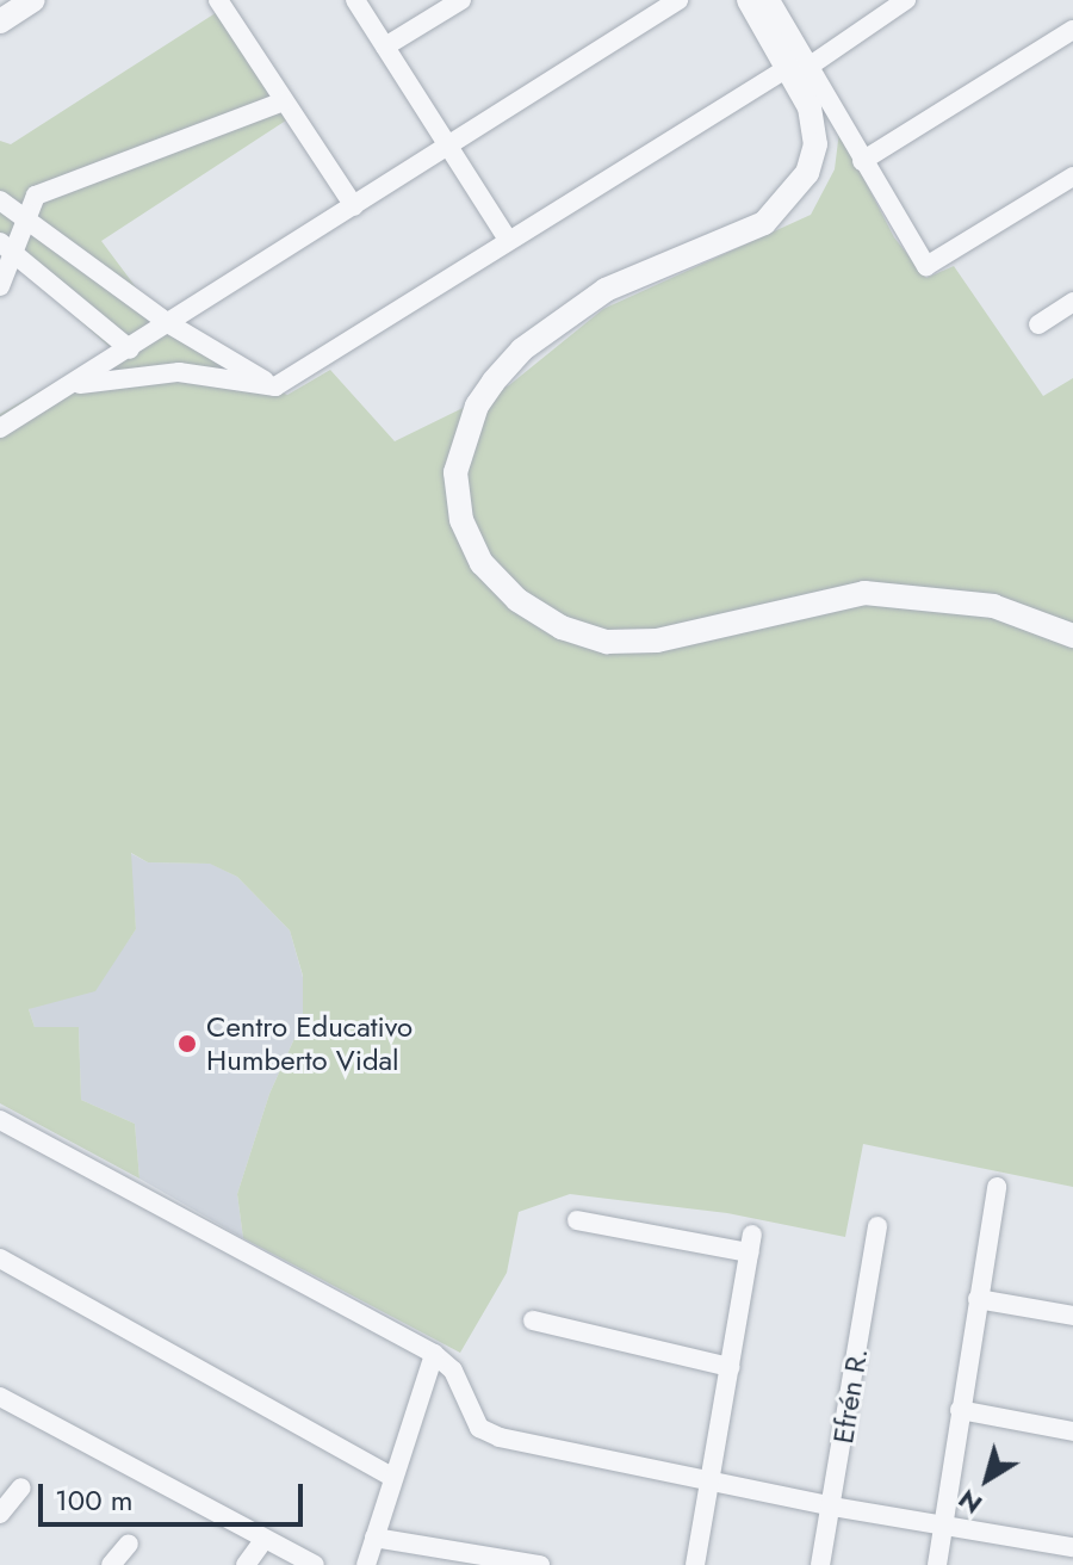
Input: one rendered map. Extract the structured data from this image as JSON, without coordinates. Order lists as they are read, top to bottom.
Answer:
{
  "streets": {
    "street": ["Efrén R."]
  },
  "places": ["Centro Educativo Humberto Vidal"],
  "scale_bar": "100 m",
  "north": "bottom left"
}
